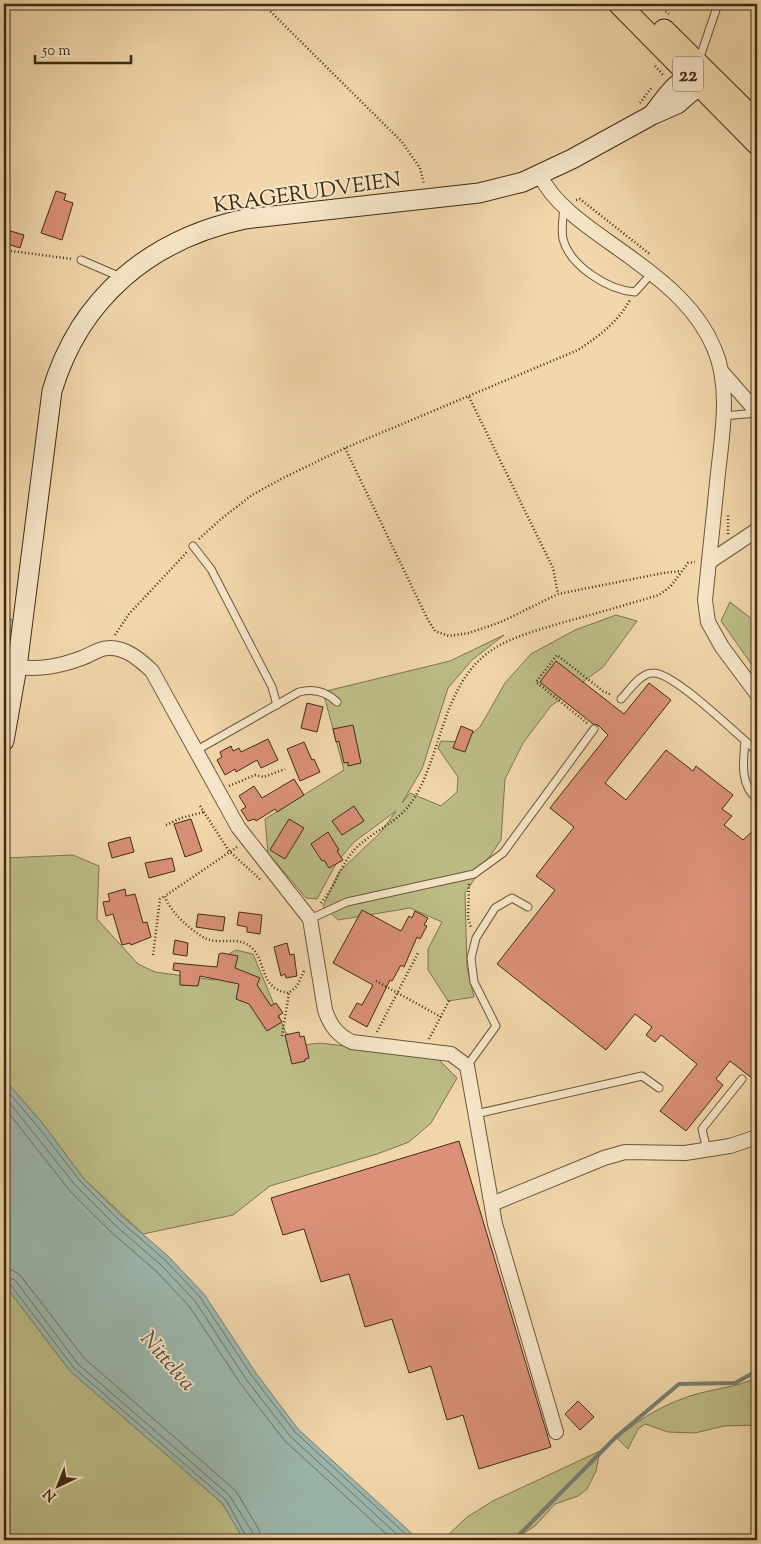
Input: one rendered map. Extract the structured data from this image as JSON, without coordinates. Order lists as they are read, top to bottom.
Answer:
{
  "streets": {
    "main road": ["22", "KRAGERUDVEIEN"]
  },
  "crossings": [
    ["22", "KRAGERUDVEIEN"]
  ],
  "water": ["Nittelva"],
  "scale_bar": "50 m",
  "north": "bottom left"
}
